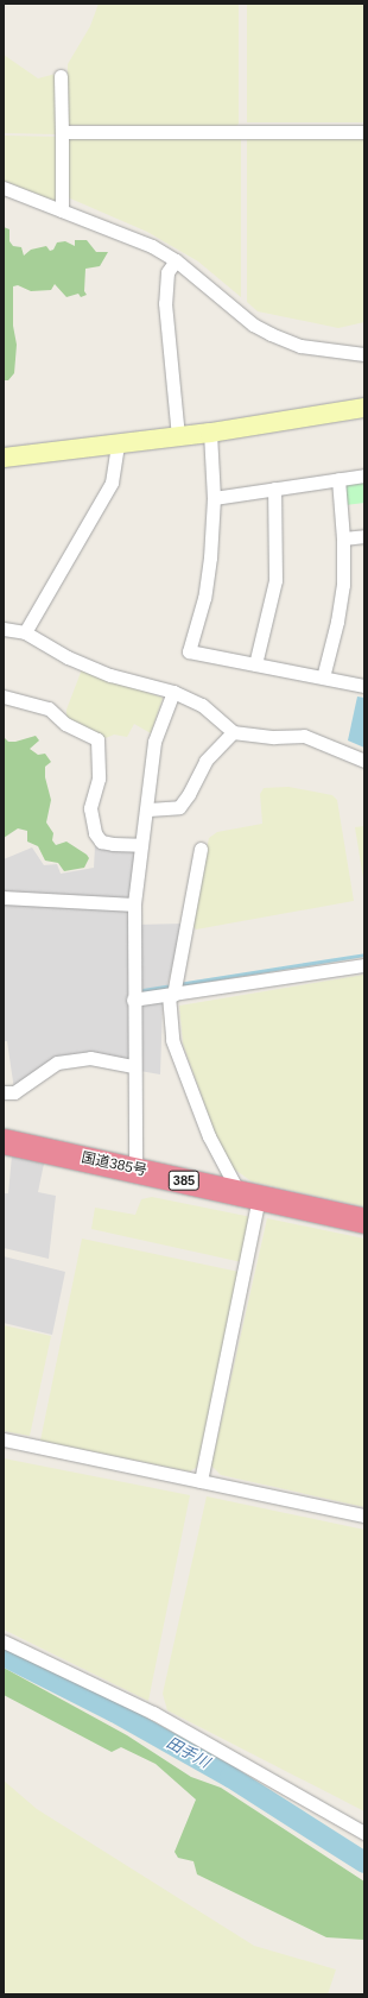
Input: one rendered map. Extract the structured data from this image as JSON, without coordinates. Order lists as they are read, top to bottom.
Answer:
{
  "streets": {
    "highway": ["国道385号", "385"]
  },
  "water": ["田手川"]
}
